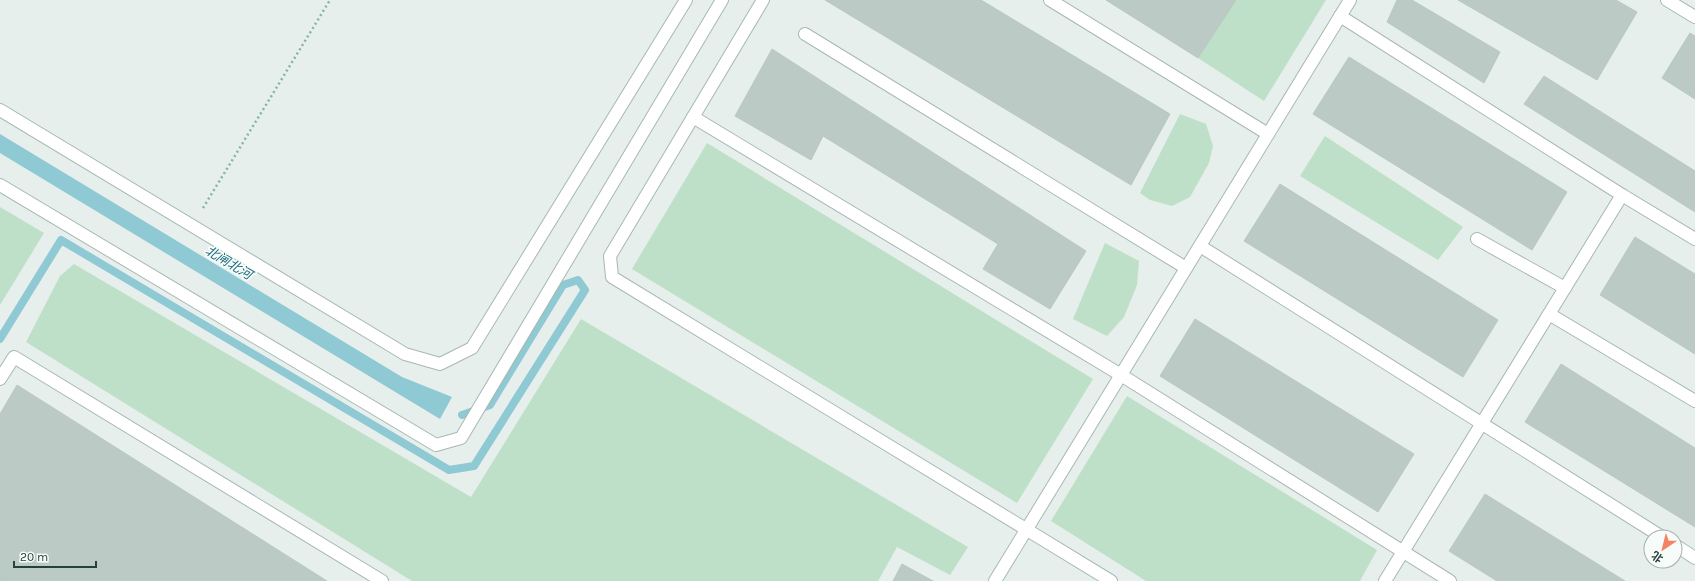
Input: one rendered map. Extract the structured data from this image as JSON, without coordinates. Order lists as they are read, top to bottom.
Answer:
{
  "water": ["北闸北河"],
  "scale_bar": "20 m",
  "north": "bottom left"
}
